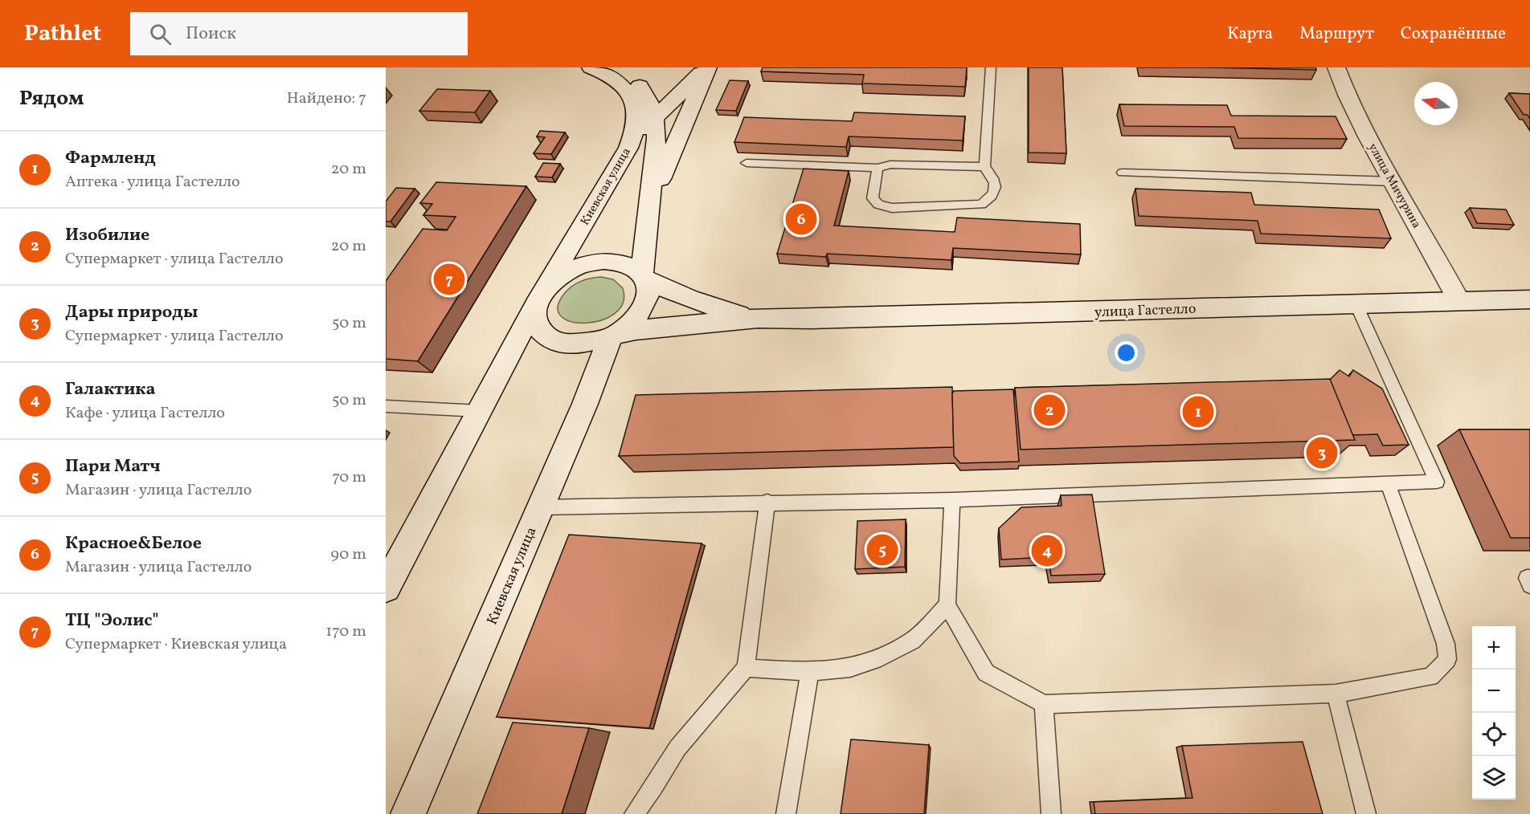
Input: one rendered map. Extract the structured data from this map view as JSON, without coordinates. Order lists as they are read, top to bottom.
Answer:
{
  "streets": {
    "main road": ["улица Мичурина", "Киевская улица", "улица Гастелло"]
  },
  "crossings": [
    ["улица Мичурина", "улица Гастелло"]
  ],
  "north": "left",
  "page": {
    "header": "Pathlet",
    "search": "Поиск",
    "nav": ["Карта", "Маршрут", "Сохранённые"],
    "heading": ["Рядом", "Найдено: 7"],
    "list": [
      {
        "mark": "1",
        "name": "Фармленд",
        "note": "Аптека · улица Гастелло",
        "value": "20 m"
      },
      {
        "mark": "2",
        "name": "Изобилие",
        "note": "Супермаркет · улица Гастелло",
        "value": "20 m"
      },
      {
        "mark": "3",
        "name": "Дары природы",
        "note": "Супермаркет · улица Гастелло",
        "value": "50 m"
      },
      {
        "mark": "4",
        "name": "Галактика",
        "note": "Кафе · улица Гастелло",
        "value": "50 m"
      },
      {
        "mark": "5",
        "name": "Пари Матч",
        "note": "Магазин · улица Гастелло",
        "value": "70 m"
      },
      {
        "mark": "6",
        "name": "Красное&Белое",
        "note": "Магазин · улица Гастелло",
        "value": "90 m"
      },
      {
        "mark": "7",
        "name": "ТЦ \"Эолис\"",
        "note": "Супермаркет · Киевская улица",
        "value": "170 m"
      }
    ],
    "pins": [
      "6",
      "7",
      "2",
      "1",
      "3",
      "5",
      "4"
    ],
    "map_buttons": ["+", "−"]
  }
}
